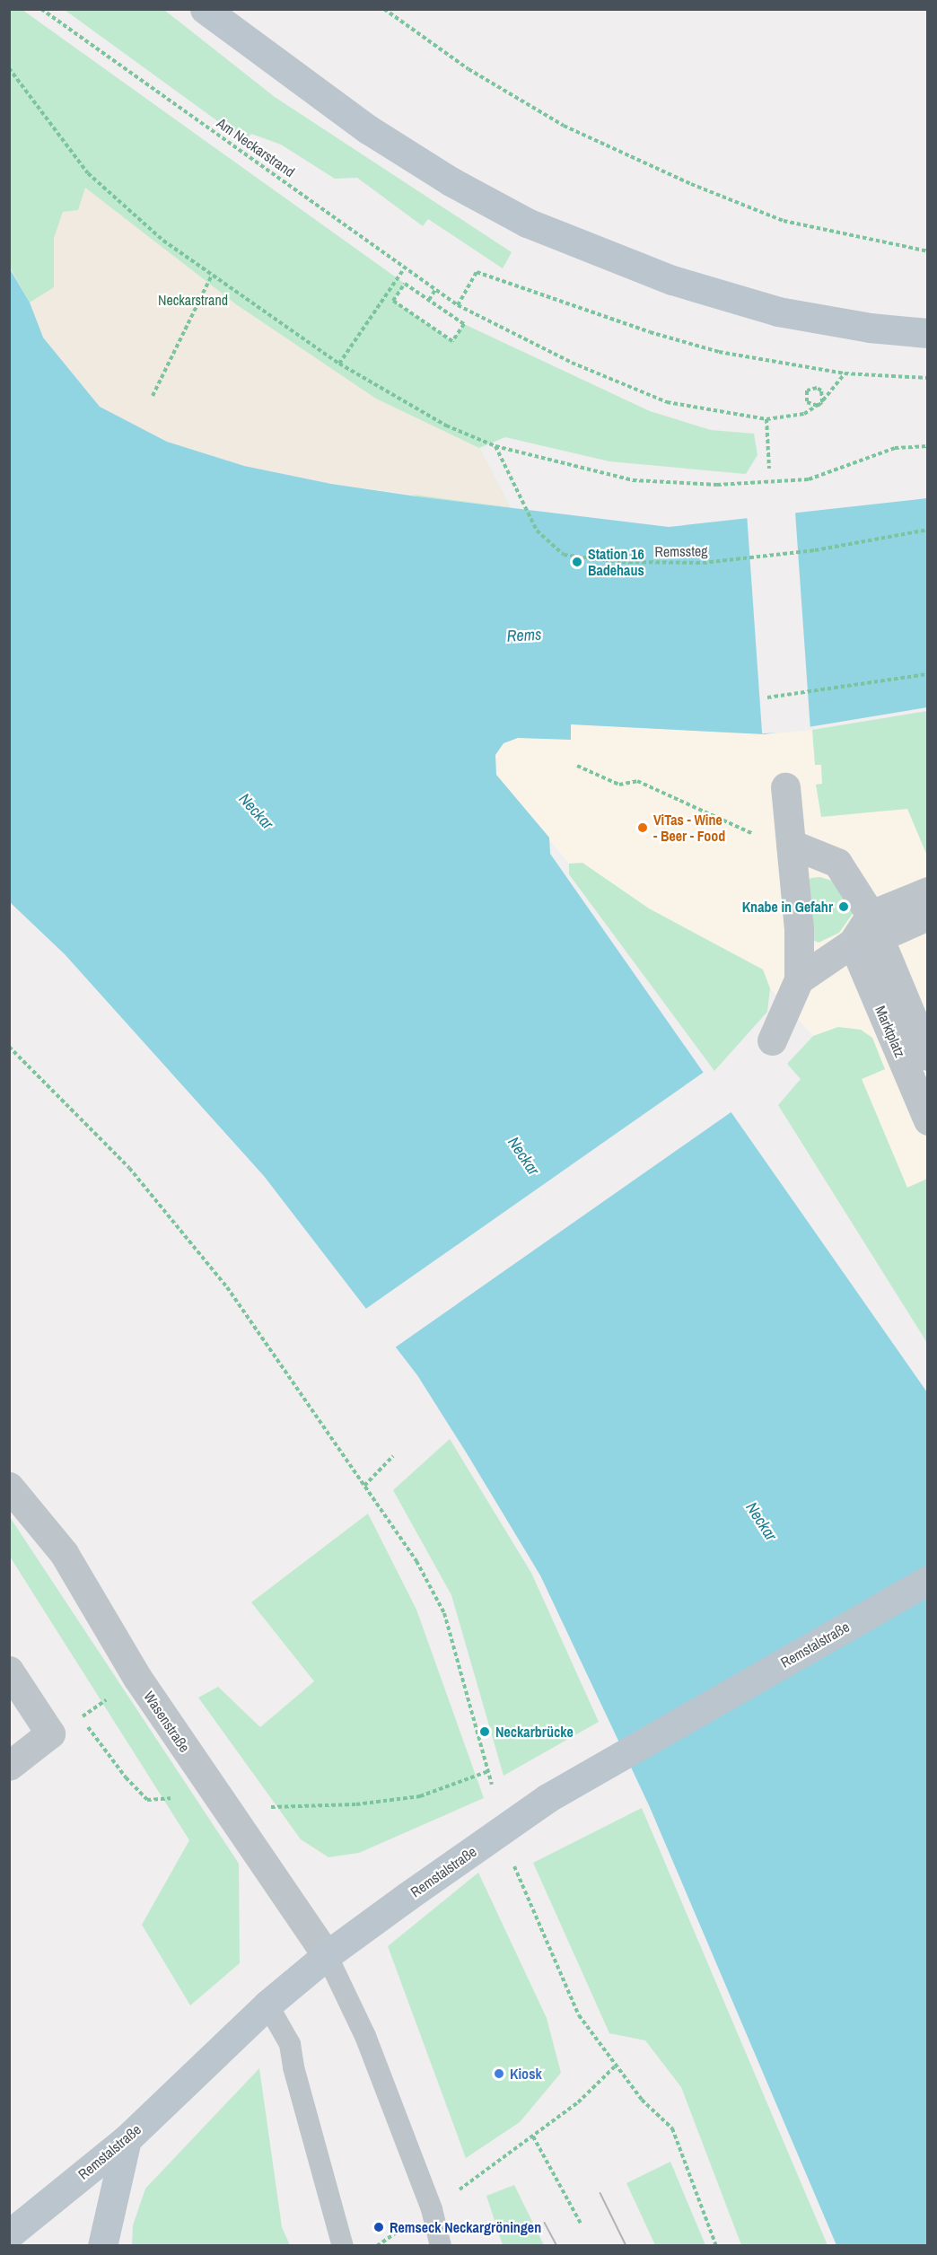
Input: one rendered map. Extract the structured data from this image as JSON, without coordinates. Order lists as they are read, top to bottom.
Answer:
{
  "streets": {
    "main road": ["Remstalstraße"],
    "street": ["Marktplatz", "Wasenstraße"],
    "path": ["Am Neckarstrand", "Remssteg"]
  },
  "crossings": [
    ["Remstalstraße", "Wasenstraße"]
  ],
  "water": ["Rems", "Neckar"],
  "parks": ["Neckarstrand"],
  "places": [
    "Station 16 Badehaus",
    "ViTas - Wine - Beer - Food",
    "Knabe in Gefahr",
    "Neckarbrücke",
    "Kiosk",
    "Remseck Neckargröningen"
  ]
}
